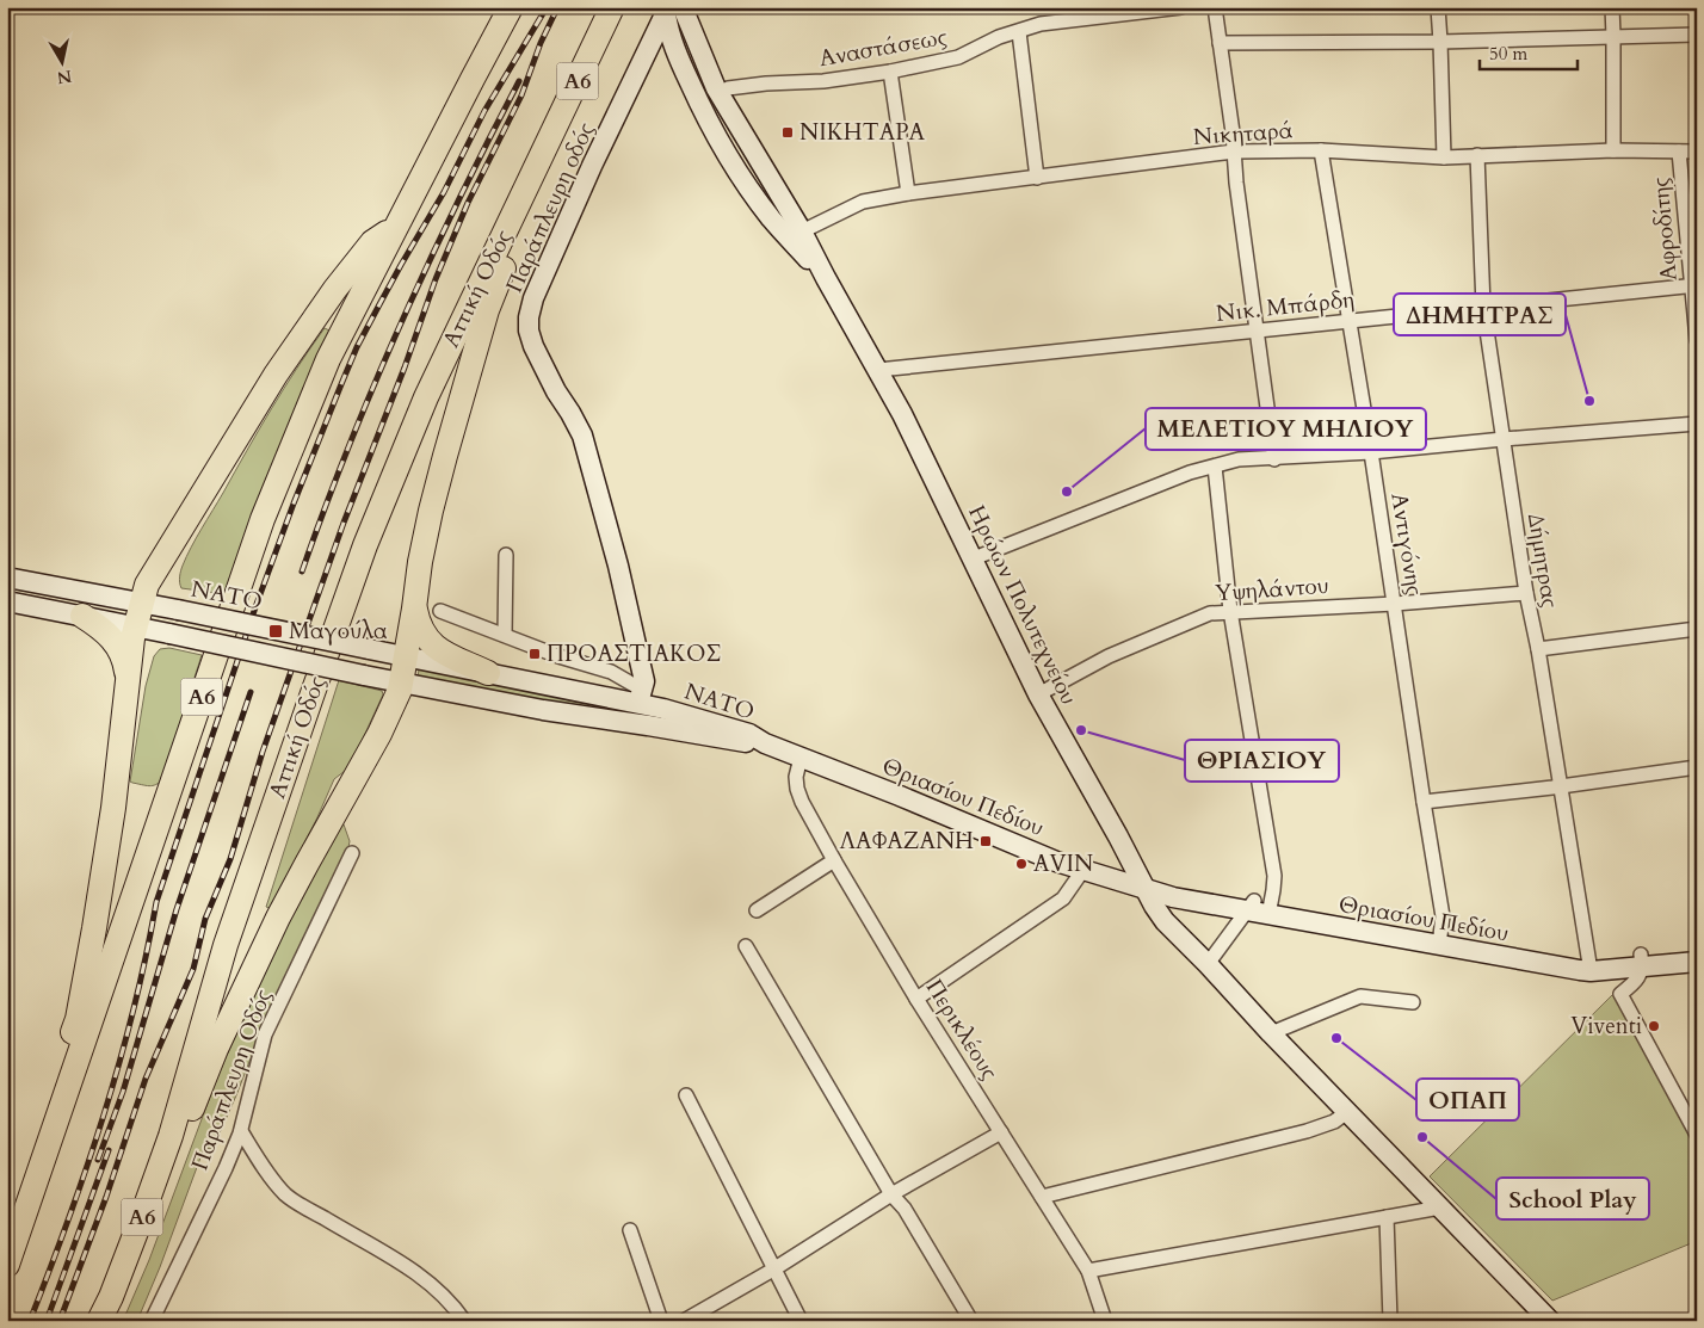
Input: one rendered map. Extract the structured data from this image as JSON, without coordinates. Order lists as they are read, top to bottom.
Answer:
{
  "streets": {
    "highway": ["Α6", "Αττική Οδός"],
    "main road": [
      "Παράπλευρη οδός",
      "ΝΑΤΟ",
      "Ηρώων Πολυτεχνείου",
      "Θριασίου Πεδίου"
    ],
    "street": [
      "Αναστάσεως",
      "Νικηταρά",
      "Αφροδίτης",
      "Νικ. Μπάρδη",
      "Αντιγόνης",
      "Δήμητρας",
      "Υψηλάντου",
      "Περικλέους",
      "Παράπλευρη Οδός"
    ]
  },
  "crossings": [
    ["Νικηταρά", "Αφροδίτης"],
    ["Νικηταρά", "Αντιγόνης"],
    ["Νικηταρά", "Δήμητρας"],
    ["Νικηταρά", "Ηρώων Πολυτεχνείου"],
    ["Παράπλευρη οδός", "ΝΑΤΟ"],
    ["Παράπλευρη οδός", "Ηρώων Πολυτεχνείου"],
    ["Αφροδίτης", "Νικ. Μπάρδη"],
    ["Νικ. Μπάρδη", "Αντιγόνης"],
    ["Νικ. Μπάρδη", "Δήμητρας"],
    ["Νικ. Μπάρδη", "Ηρώων Πολυτεχνείου"],
    ["Αντιγόνης", "Υψηλάντου"],
    ["Αντιγόνης", "Θριασίου Πεδίου"],
    ["Δήμητρας", "Υψηλάντου"],
    ["Δήμητρας", "Θριασίου Πεδίου"],
    ["Υψηλάντου", "Ηρώων Πολυτεχνείου"],
    ["ΝΑΤΟ", "Θριασίου Πεδίου"],
    ["Ηρώων Πολυτεχνείου", "Θριασίου Πεδίου"],
    ["Θριασίου Πεδίου", "Περικλέους"]
  ],
  "places": {
    "transit": [
      "ΝΙΚΗΤΑΡΑ",
      "Μαγούλα",
      "ΠΡΟΑΣΤΙΑΚΟΣ",
      "ΛΑΦΑΖΑΝΗ"
    ],
    "other": [
      "ΔΗΜΗΤΡΑΣ",
      "ΜΕΛΕΤΙΟΥ ΜΗΛΙΟΥ",
      "ΘΡΙΑΣΙΟΥ",
      "AVIN",
      "Viventi",
      "ΟΠΑΠ",
      "School Play"
    ]
  },
  "scale_bar": "50 m",
  "north": "bottom"
}
